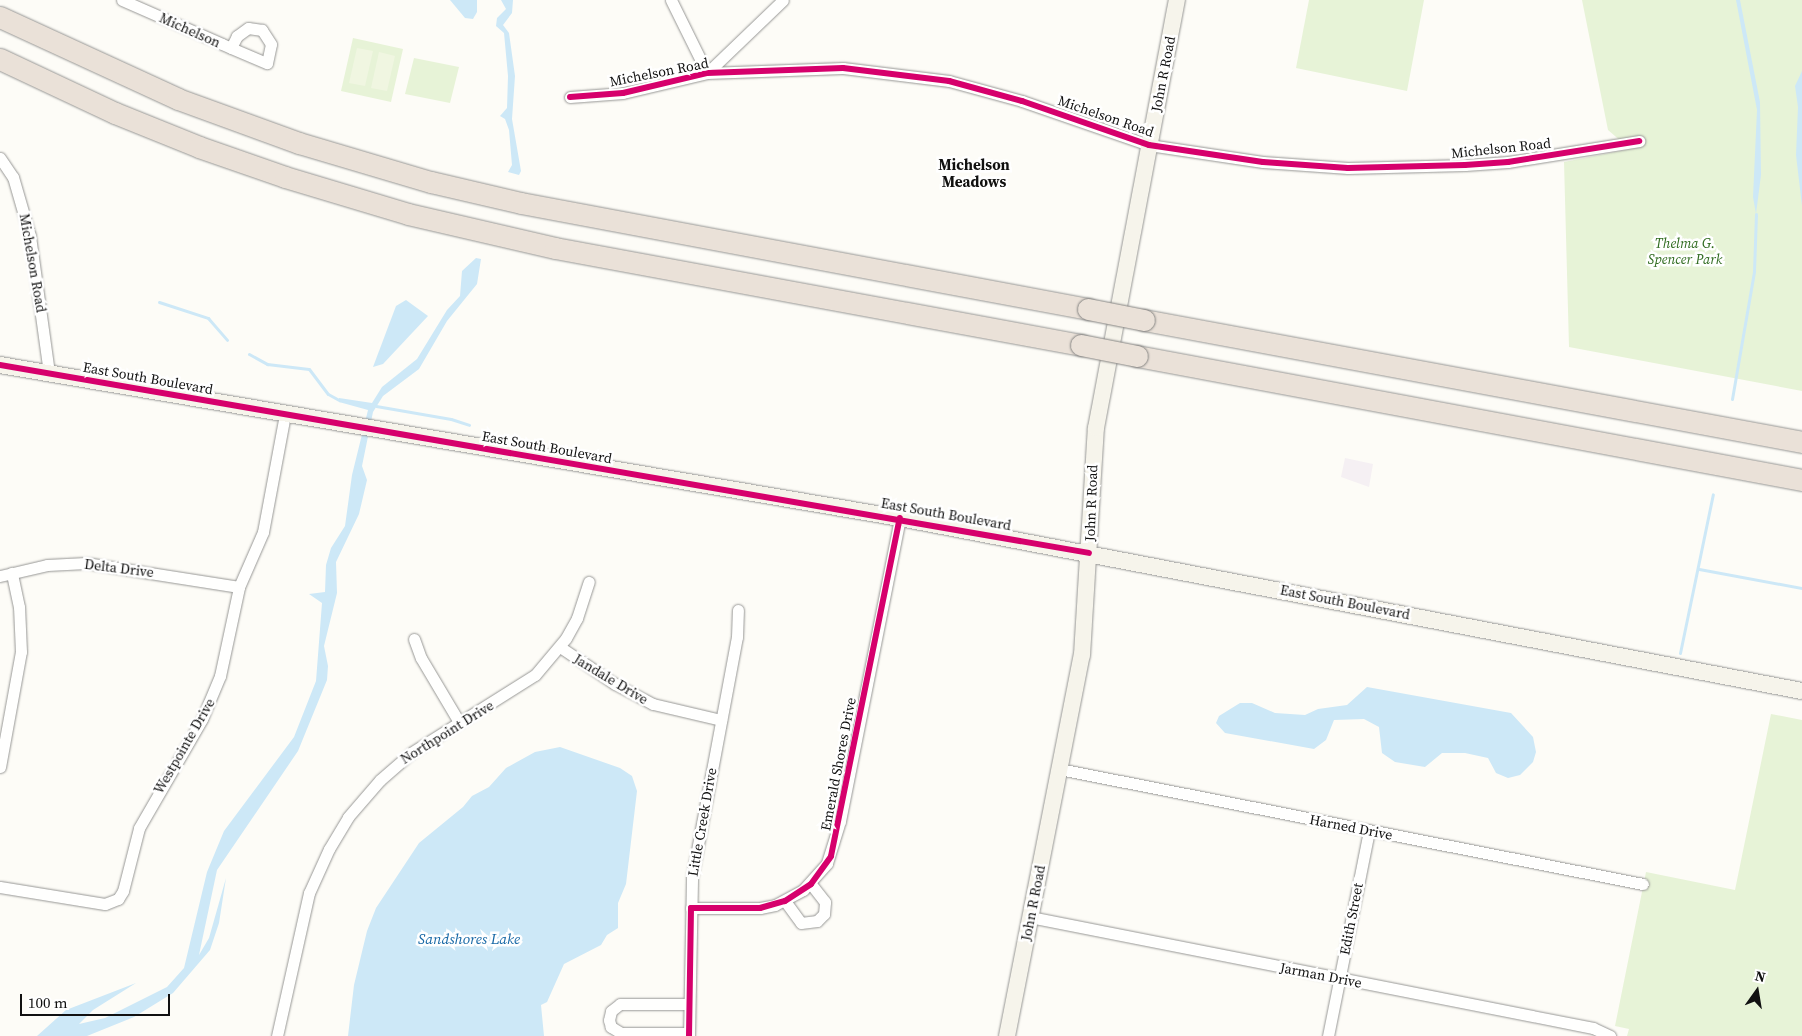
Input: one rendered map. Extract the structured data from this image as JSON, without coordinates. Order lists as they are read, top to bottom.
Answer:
{
  "streets": {
    "street": [
      "Michelson",
      "Michelson Road",
      "John R Road",
      "East South Boulevard",
      "Delta Drive",
      "Jandale Drive",
      "Northpoint Drive",
      "Westpointe Drive",
      "Emerald Shores Drive",
      "Little Creek Drive",
      "Harned Drive",
      "Edith Street",
      "Jarman Drive"
    ]
  },
  "crossings": [
    ["Michelson Road", "John R Road"],
    ["Michelson Road", "East South Boulevard"],
    ["John R Road", "East South Boulevard"],
    ["John R Road", "Harned Drive"],
    ["John R Road", "Jarman Drive"],
    ["East South Boulevard", "Westpointe Drive"],
    ["East South Boulevard", "Emerald Shores Drive"],
    ["Delta Drive", "Westpointe Drive"],
    ["Jandale Drive", "Northpoint Drive"],
    ["Jandale Drive", "Little Creek Drive"],
    ["Emerald Shores Drive", "Little Creek Drive"],
    ["Harned Drive", "Edith Street"],
    ["Edith Street", "Jarman Drive"]
  ],
  "districts": ["Michelson Meadows"],
  "water": ["Sandshores Lake"],
  "parks": ["Thelma G. Spencer Park"],
  "scale_bar": "100 m",
  "north": "top"
}
